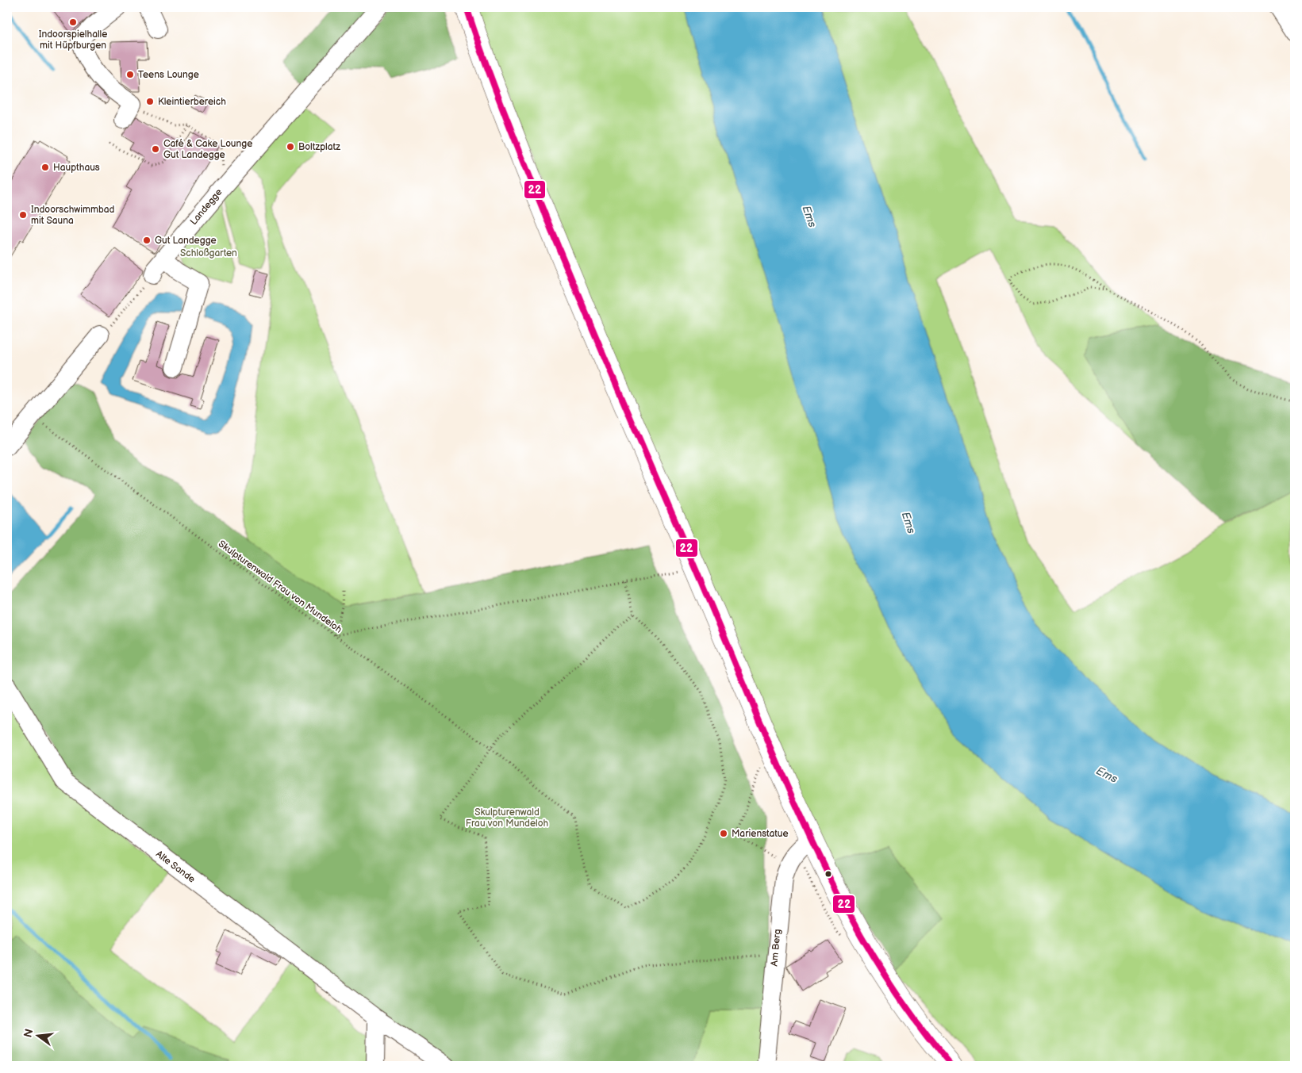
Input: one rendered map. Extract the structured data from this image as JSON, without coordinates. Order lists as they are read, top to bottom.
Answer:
{
  "streets": {
    "street": ["Landegge", "Alte Sande", "Am Berg"],
    "path": ["Skulpturenwald Frau von Mundeloh"]
  },
  "water": ["Ems"],
  "parks": ["Schloßgarten", "Skulpturenwald Frau von Mundeloh"],
  "places": [
    "Indoorspielhalle mit Hüpfburgen",
    "Teens Lounge",
    "Kleintierbereich",
    "Boltzplatz",
    "Café & Cake Lounge Gut Landegge",
    "Haupthaus",
    "Indoorschwimmbad mit Sauna",
    "Gut Landegge",
    "Marienstatue"
  ],
  "lines": ["transit line 22"],
  "north": "left"
}
